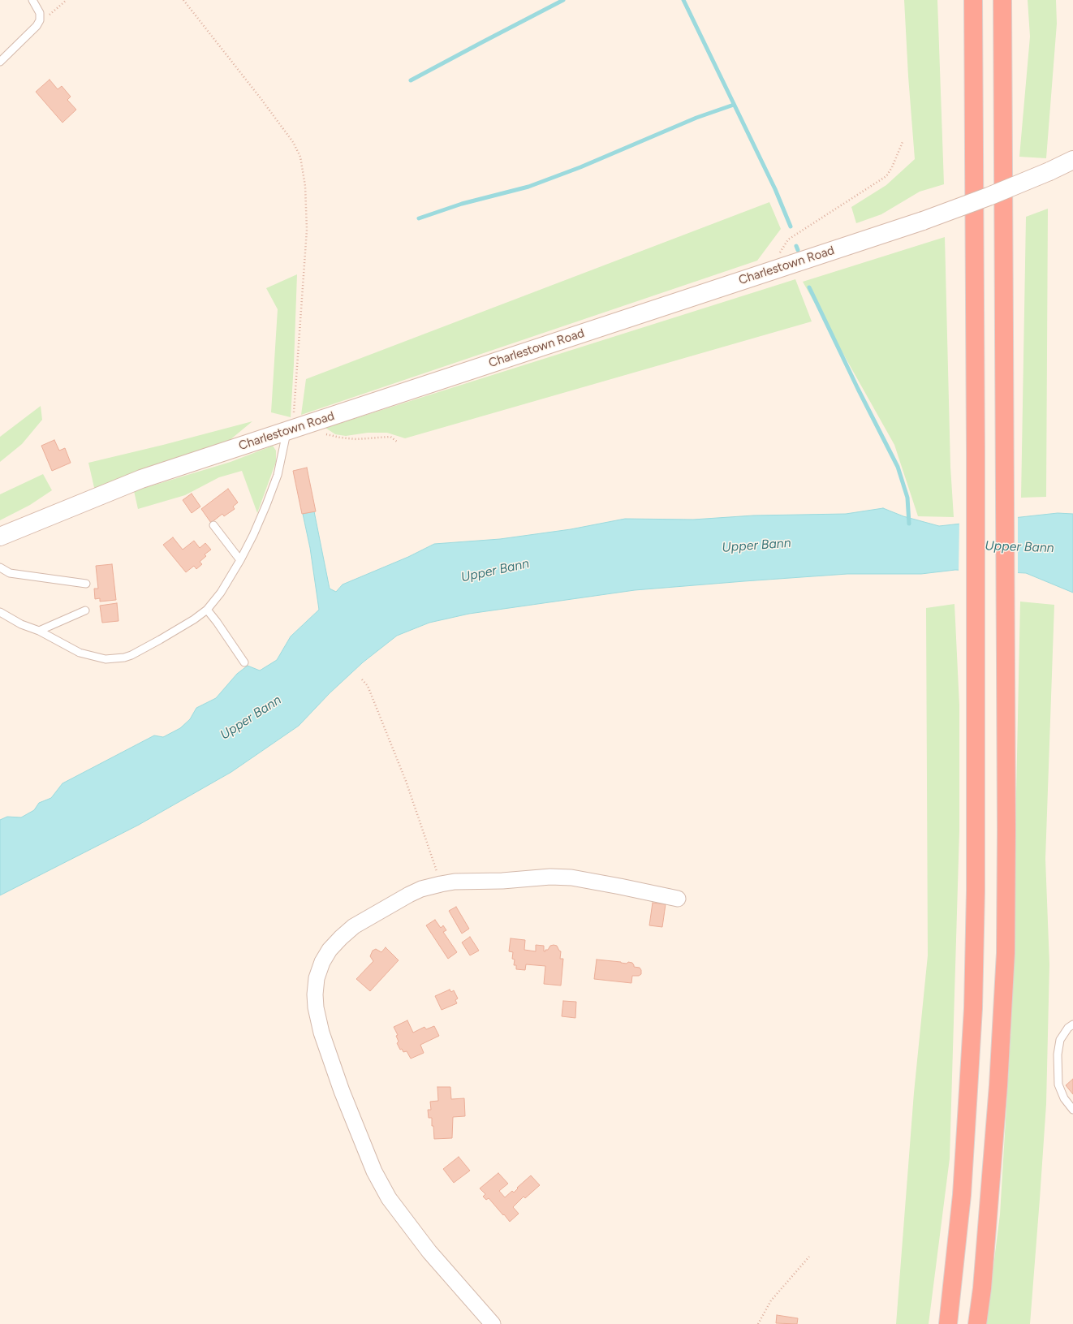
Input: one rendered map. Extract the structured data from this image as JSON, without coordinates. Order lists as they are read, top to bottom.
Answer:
{
  "streets": {
    "main road": ["Charlestown Road"]
  },
  "water": ["Upper Bann"]
}
